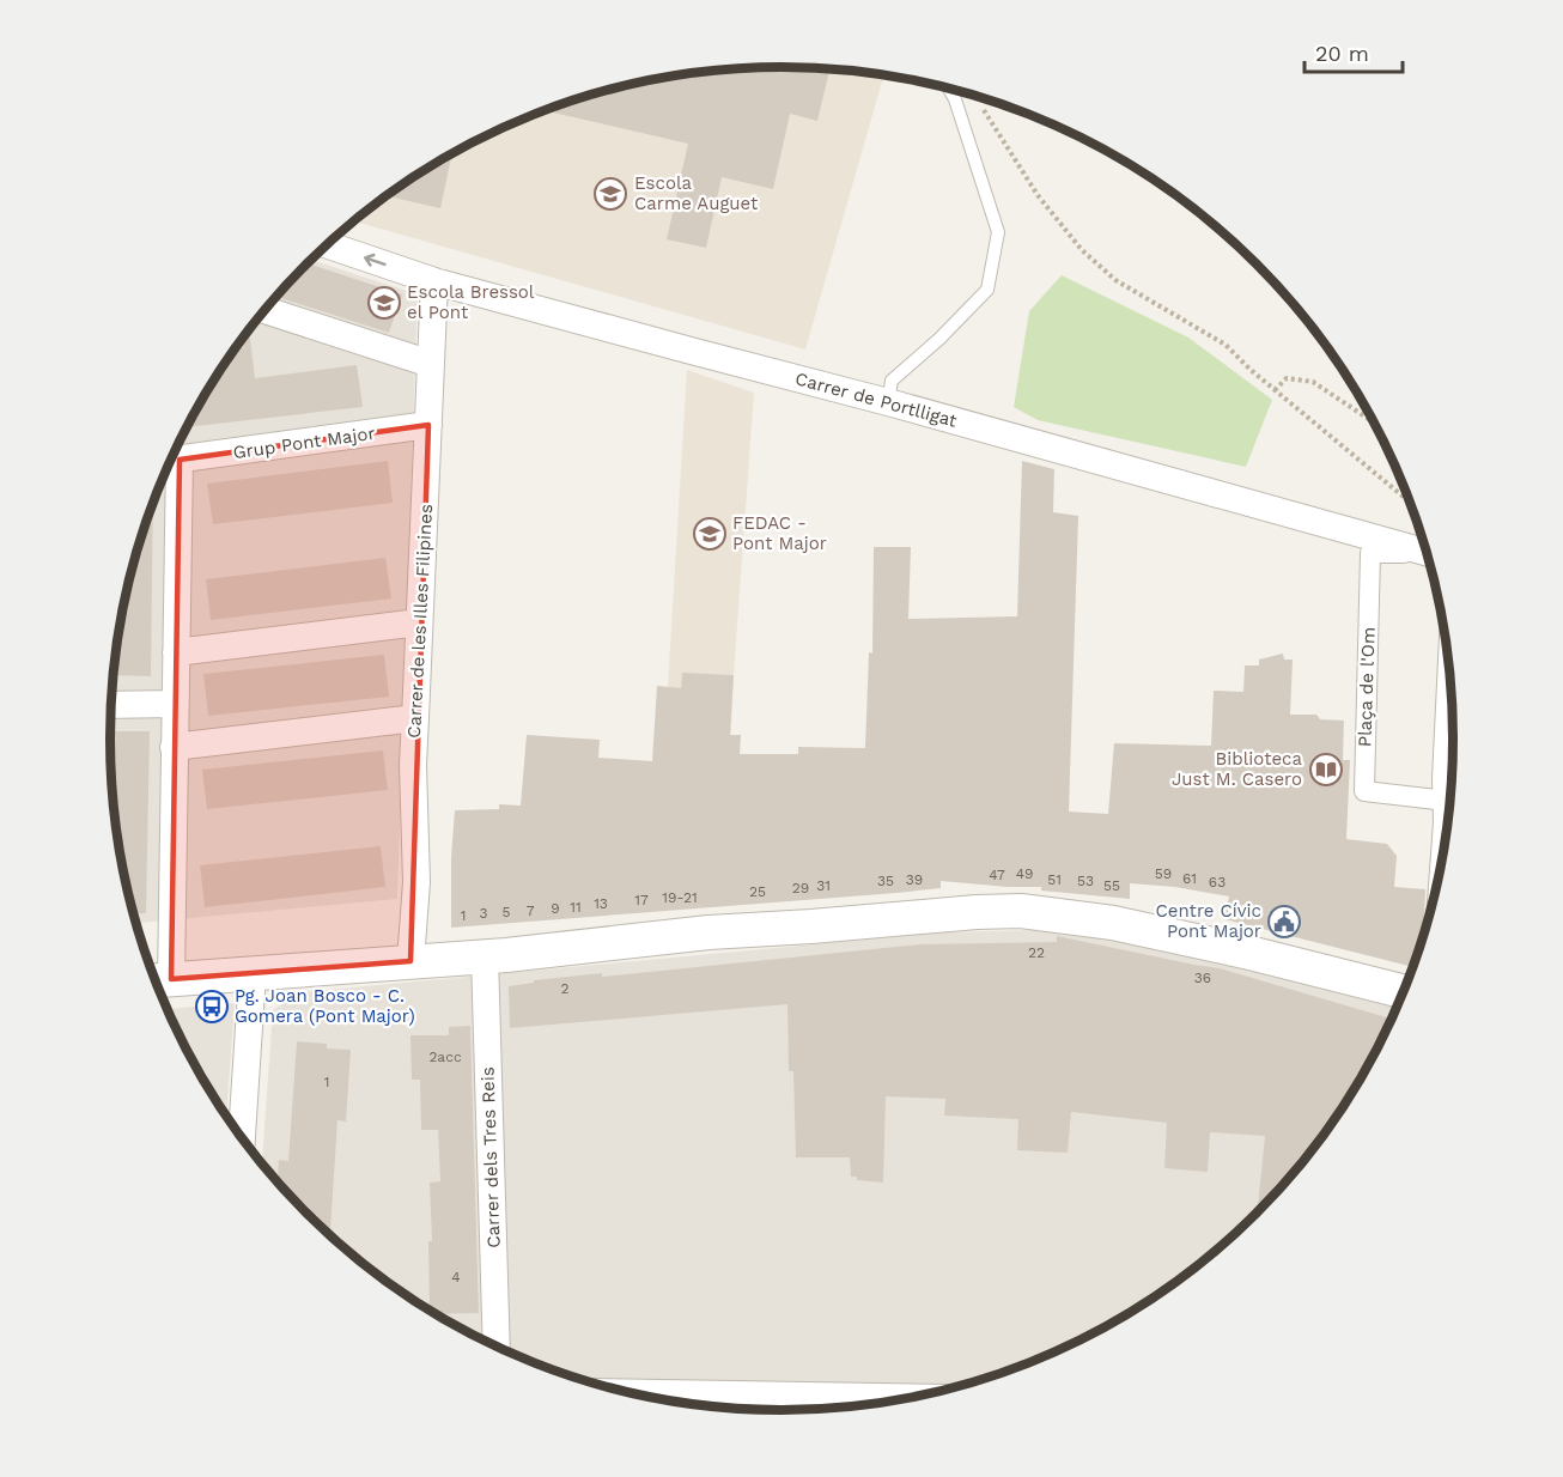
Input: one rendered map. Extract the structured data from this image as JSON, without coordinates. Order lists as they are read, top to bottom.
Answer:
{
  "streets": {
    "street": [
      "Carrer de Portlligat",
      "Grup Pont Major",
      "Carrer de les Illes Filipines",
      "Plaça de l'Om",
      "Carrer dels Tres Reis"
    ]
  },
  "crossings": [
    ["Carrer de Portlligat", "Carrer de les Illes Filipines"],
    ["Grup Pont Major", "Carrer de les Illes Filipines"]
  ],
  "places": {
    "school or university": ["Escola Carme Auguet", "Escola Bressol el Pont", "FEDAC - Pont Major"],
    "library": ["Biblioteca Just M. Casero"],
    "public building": ["Centre Cívic Pont Major"],
    "bus stop": ["Pg. Joan Bosco - C. Gomera (Pont Major)"]
  },
  "house_numbers": [
    "49",
    "59",
    "47",
    "61",
    "39",
    "51",
    "35",
    "53",
    "63",
    "31",
    "55",
    "29",
    "25",
    "19-21",
    "17",
    "13",
    "11",
    "9",
    "7",
    "5",
    "3",
    "1",
    "22",
    "36",
    "2",
    "2acc",
    "1",
    "4"
  ],
  "scale_bar": "20 m"
}
